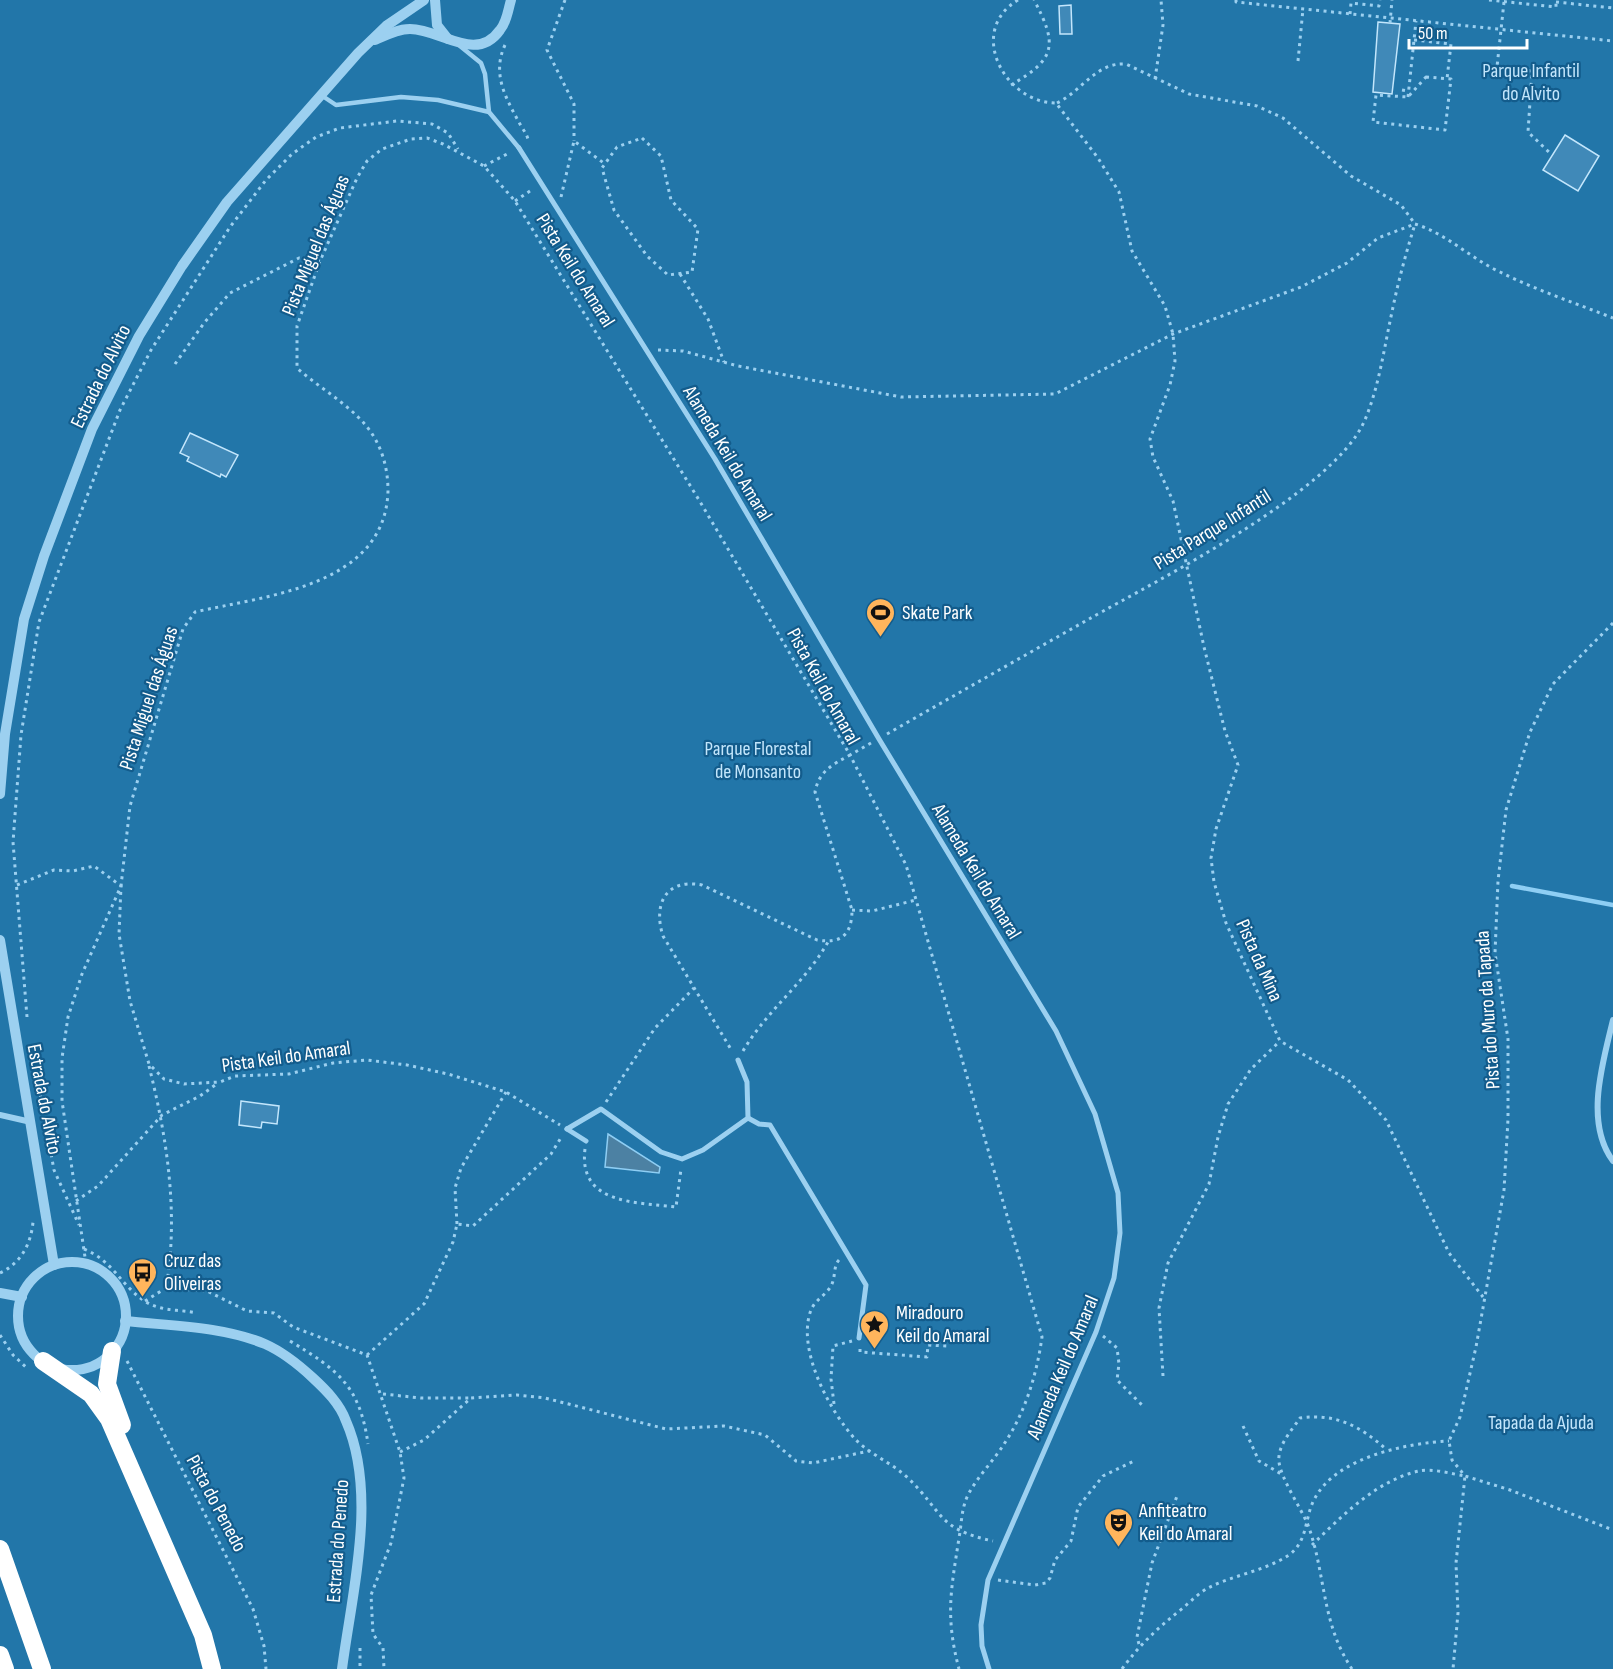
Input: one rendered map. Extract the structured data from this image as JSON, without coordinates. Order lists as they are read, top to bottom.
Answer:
{
  "streets": {
    "street": ["Estrada do Alvito", "Alameda Keil do Amaral", "Estrada do Penedo"],
    "path": [
      "Pista Miguel das Águas",
      "Pista Keil do Amaral",
      "Pista Parque Infantil",
      "Pista da Mina",
      "Pista do Muro da Tapada",
      "Pista do Penedo"
    ]
  },
  "crossings": [
    ["Pista Miguel das Águas", "Pista Keil do Amaral"],
    ["Pista Miguel das Águas", "Estrada do Alvito"],
    ["Pista Miguel das Águas", "Pista do Penedo"],
    ["Pista Miguel das Águas", "Estrada do Penedo"],
    ["Pista Keil do Amaral", "Pista Parque Infantil"],
    ["Estrada do Alvito", "Pista do Penedo"],
    ["Estrada do Alvito", "Estrada do Penedo"],
    ["Alameda Keil do Amaral", "Pista Parque Infantil"],
    ["Pista Parque Infantil", "Pista da Mina"],
    ["Pista do Penedo", "Estrada do Penedo"]
  ],
  "parks": ["Parque Infantil do Alvito", "Parque Florestal de Monsanto", "Tapada da Ajuda"],
  "places": {
    "sports": ["Skate Park"],
    "bus stop": ["Cruz das Oliveiras"],
    "place": ["Miradouro Keil do Amaral"],
    "theatre": ["Anfiteatro Keil do Amaral"]
  },
  "scale_bar": "50 m"
}
